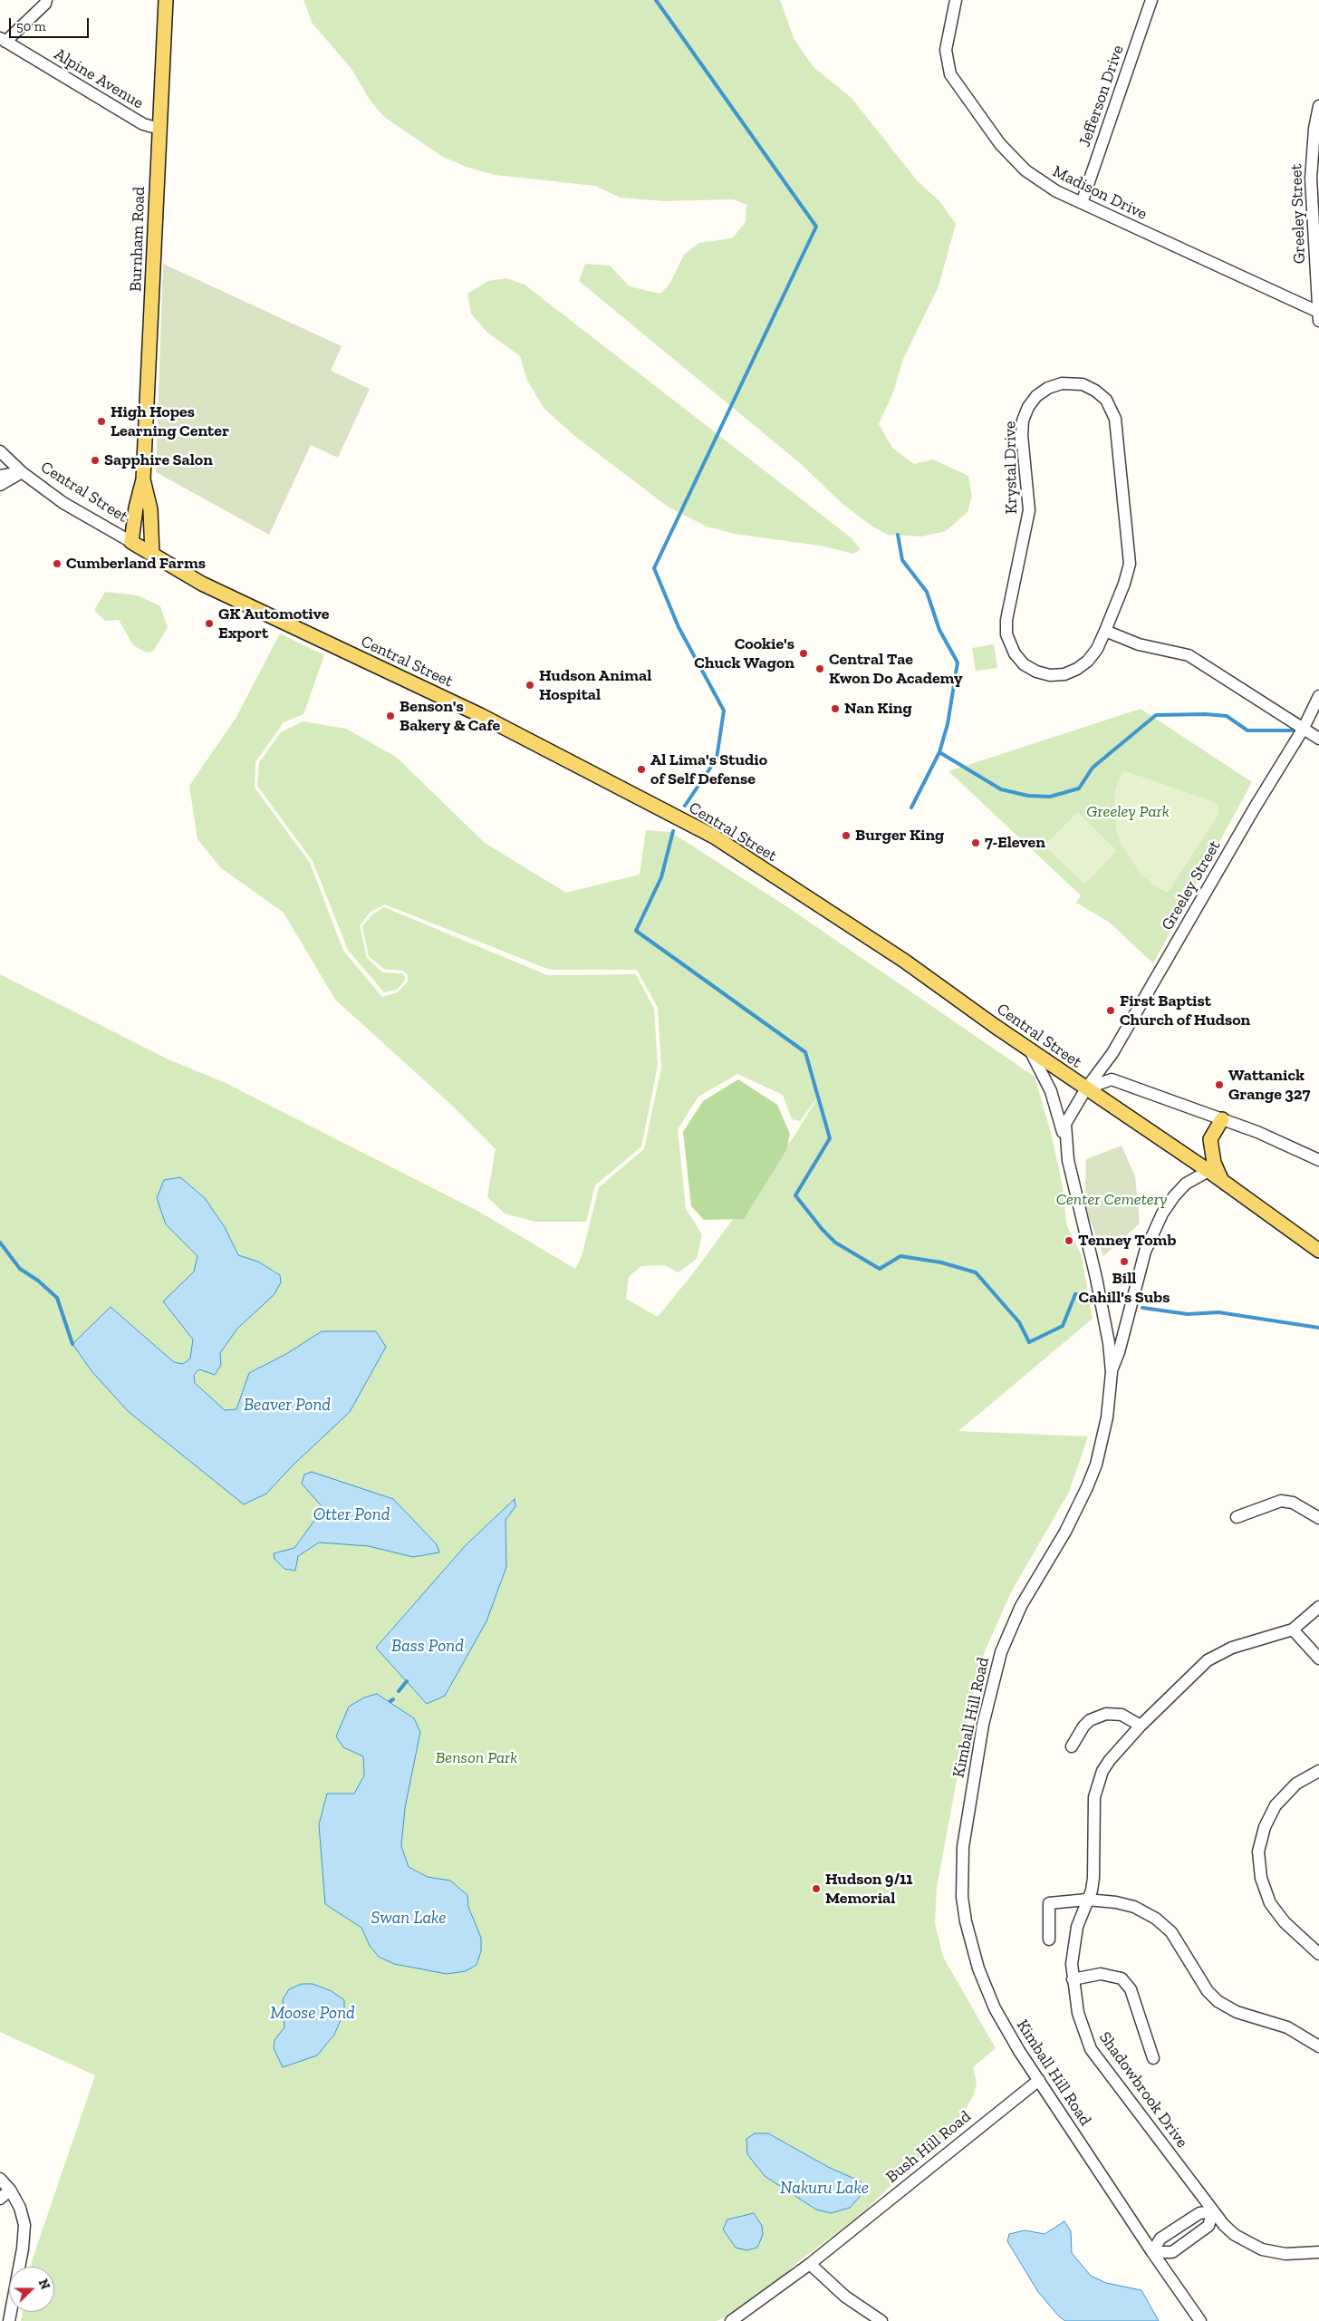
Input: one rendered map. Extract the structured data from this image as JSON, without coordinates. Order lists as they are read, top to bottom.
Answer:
{
  "streets": {
    "main road": ["Burnham Road", "Central Street"],
    "street": [
      "Alpine Avenue",
      "Jefferson Drive",
      "Madison Drive",
      "Greeley Street",
      "Krystal Drive",
      "Kimball Hill Road",
      "Shadowbrook Drive",
      "Bush Hill Road"
    ]
  },
  "crossings": [
    ["Alpine Avenue", "Burnham Road"],
    ["Jefferson Drive", "Madison Drive"],
    ["Madison Drive", "Greeley Street"],
    ["Greeley Street", "Central Street"],
    ["Greeley Street", "Kimball Hill Road"],
    ["Burnham Road", "Central Street"],
    ["Central Street", "Kimball Hill Road"],
    ["Kimball Hill Road", "Bush Hill Road"]
  ],
  "water": [
    "Beaver Pond",
    "Otter Pond",
    "Bass Pond",
    "Swan Lake",
    "Moose Pond",
    "Nakuru Lake"
  ],
  "parks": ["Greeley Park", "Center Cemetery", "Benson Park"],
  "places": [
    "High Hopes Learning Center",
    "Sapphire Salon",
    "Cumberland Farms",
    "GK Automotive Export",
    "Cookie's Chuck Wagon",
    "Central Tae Kwon Do Academy",
    "Hudson Animal Hospital",
    "Nan King",
    "Benson's Bakery & Cafe",
    "Al Lima's Studio of Self Defense",
    "Burger King",
    "7-Eleven",
    "First Baptist Church of Hudson",
    "Wattanick Grange 327",
    "Tenney Tomb",
    "Bill Cahill's Subs",
    "Hudson 9/11 Memorial"
  ],
  "scale_bar": "50 m",
  "north": "right"
}
